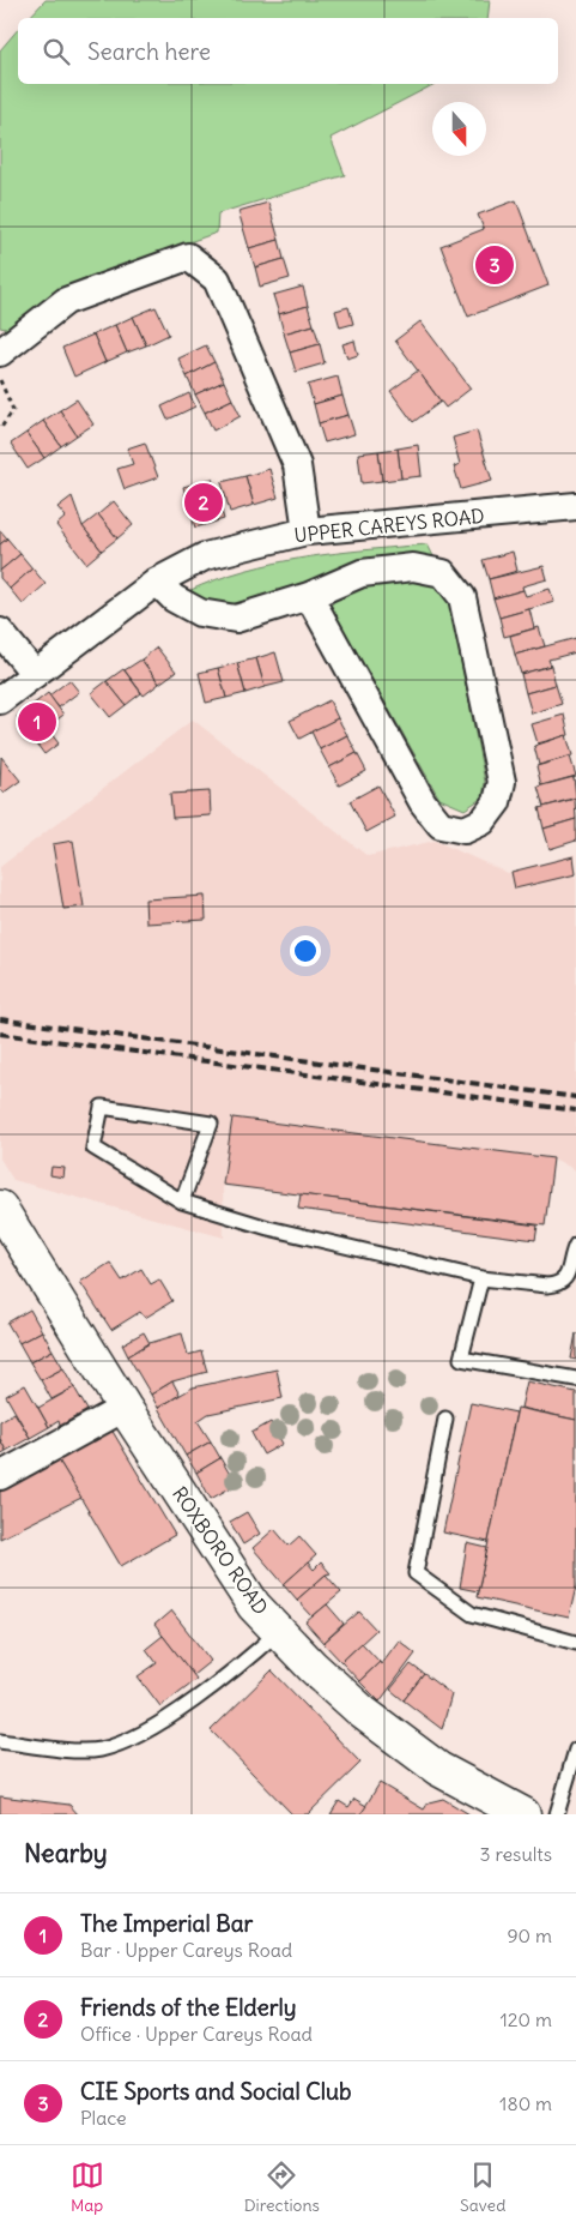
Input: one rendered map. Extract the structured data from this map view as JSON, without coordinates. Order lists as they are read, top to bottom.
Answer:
{
  "streets": {
    "main road": ["ROXBORO ROAD"],
    "street": ["UPPER CAREYS ROAD"]
  },
  "north": "bottom",
  "page": {
    "search": "Search here",
    "pins": ["3", "2", "1"],
    "heading": ["Nearby", "3 results"],
    "list": [
      {
        "mark": "1",
        "name": "The Imperial Bar",
        "note": "Bar · Upper Careys Road",
        "value": "90 m"
      },
      {
        "mark": "2",
        "name": "Friends of the Elderly",
        "note": "Office · Upper Careys Road",
        "value": "120 m"
      },
      {
        "mark": "3",
        "name": "CIE Sports and Social Club",
        "note": "Place",
        "value": "180 m"
      }
    ],
    "nav": ["Map", "Directions", "Saved"]
  }
}
